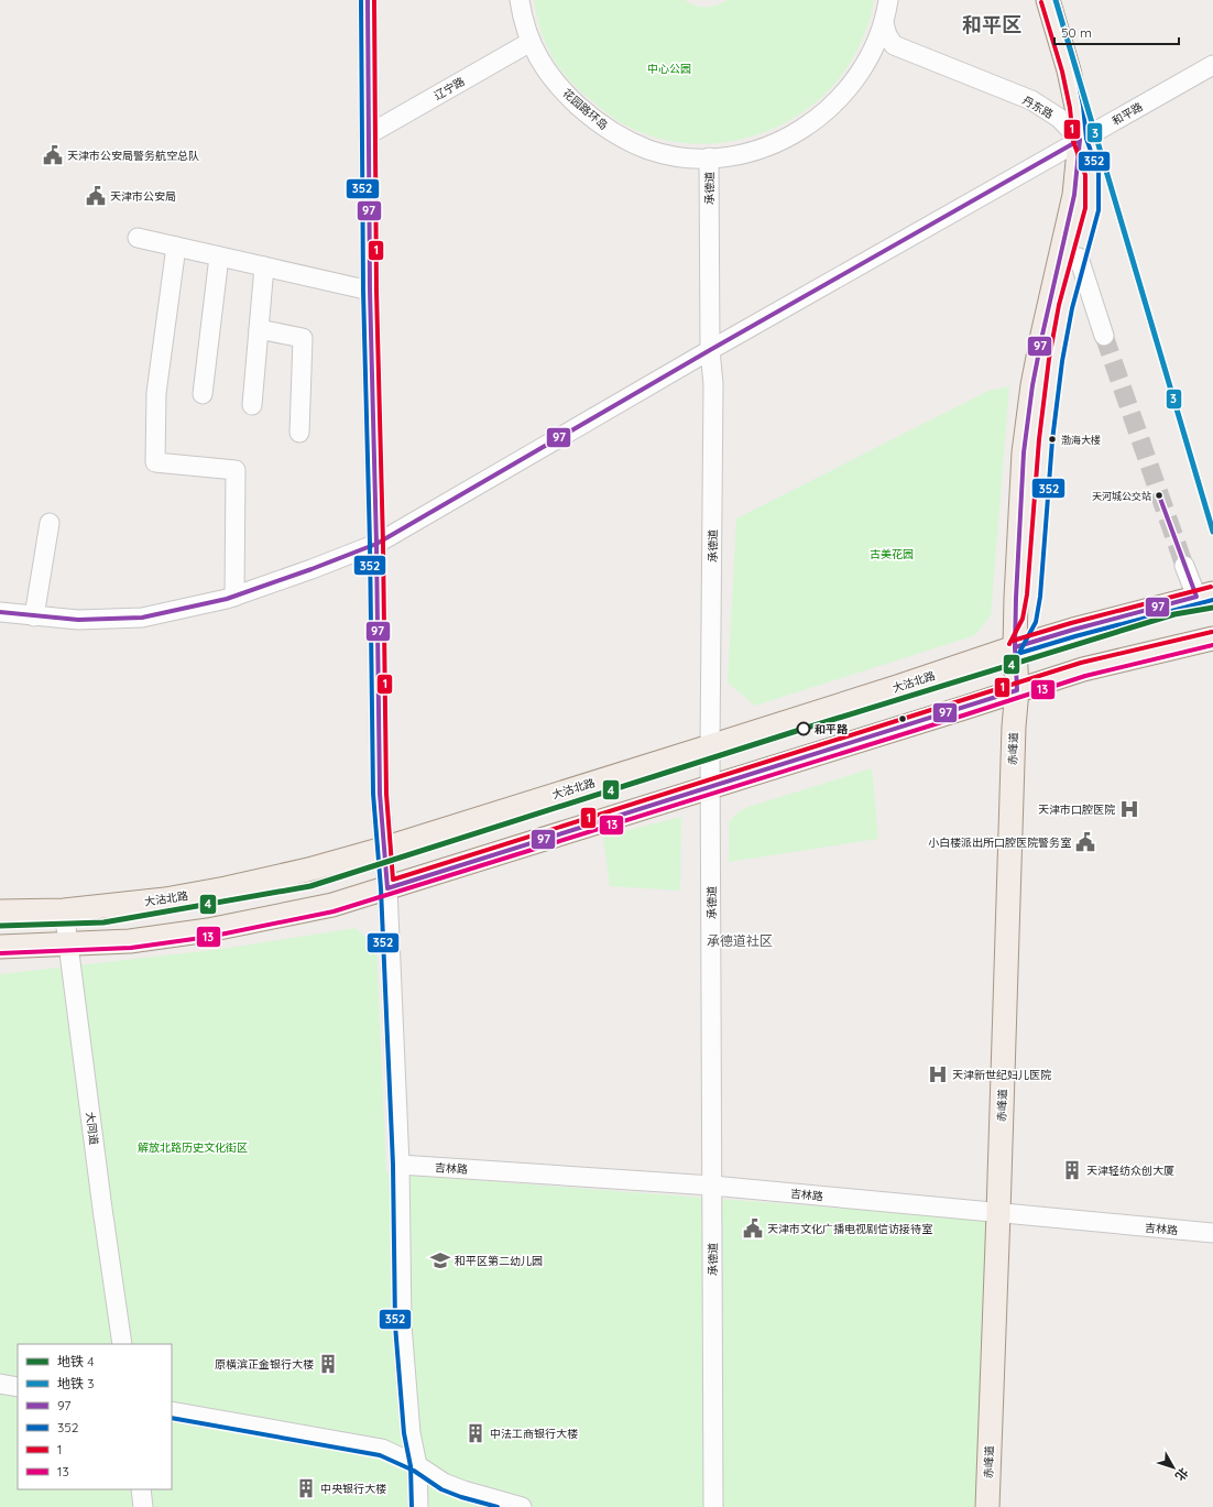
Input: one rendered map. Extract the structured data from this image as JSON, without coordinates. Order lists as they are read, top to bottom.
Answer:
{
  "streets": {
    "main road": ["大沽北路", "赤峰道"],
    "street": [
      "辽宁路",
      "丹东路",
      "花园路环岛",
      "和平路",
      "承德道",
      "大同道",
      "吉林路"
    ]
  },
  "crossings": [
    ["辽宁路", "花园路环岛"],
    ["丹东路", "花园路环岛"],
    ["丹东路", "和平路"],
    ["丹东路", "赤峰道"],
    ["花园路环岛", "承德道"],
    ["和平路", "承德道"],
    ["和平路", "赤峰道"],
    ["承德道", "大沽北路"],
    ["承德道", "吉林路"],
    ["大沽北路", "赤峰道"],
    ["大沽北路", "大同道"],
    ["赤峰道", "吉林路"]
  ],
  "districts": ["和平区", "承德道社区"],
  "parks": ["中心公园", "古美花园", "解放北路历史文化街区"],
  "places": {
    "public building": [
      "天津市公安局警务航空总队",
      "天津市公安局",
      "小白楼派出所口腔医院警务室",
      "天津市文化广播电视剧信访接待室"
    ],
    "other": ["渤海大楼", "天河城公交站", "和平路"],
    "hospital": ["天津市口腔医院", "天津新世纪妇儿医院"],
    "building": [
      "天津轻纺众创大厦",
      "原横滨正金银行大楼",
      "中法工商银行大楼",
      "中央银行大楼"
    ],
    "school or university": ["和平区第二幼儿园"]
  },
  "lines": [
    "metro line 3",
    "transit line 97",
    "transit line 352",
    "transit line 1",
    "metro line 4",
    "transit line 13"
  ],
  "legend": [
    "地铁 4",
    "地铁 3",
    "97",
    "352",
    "1",
    "13"
  ],
  "scale_bar": "50 m",
  "north": "bottom right"
}
